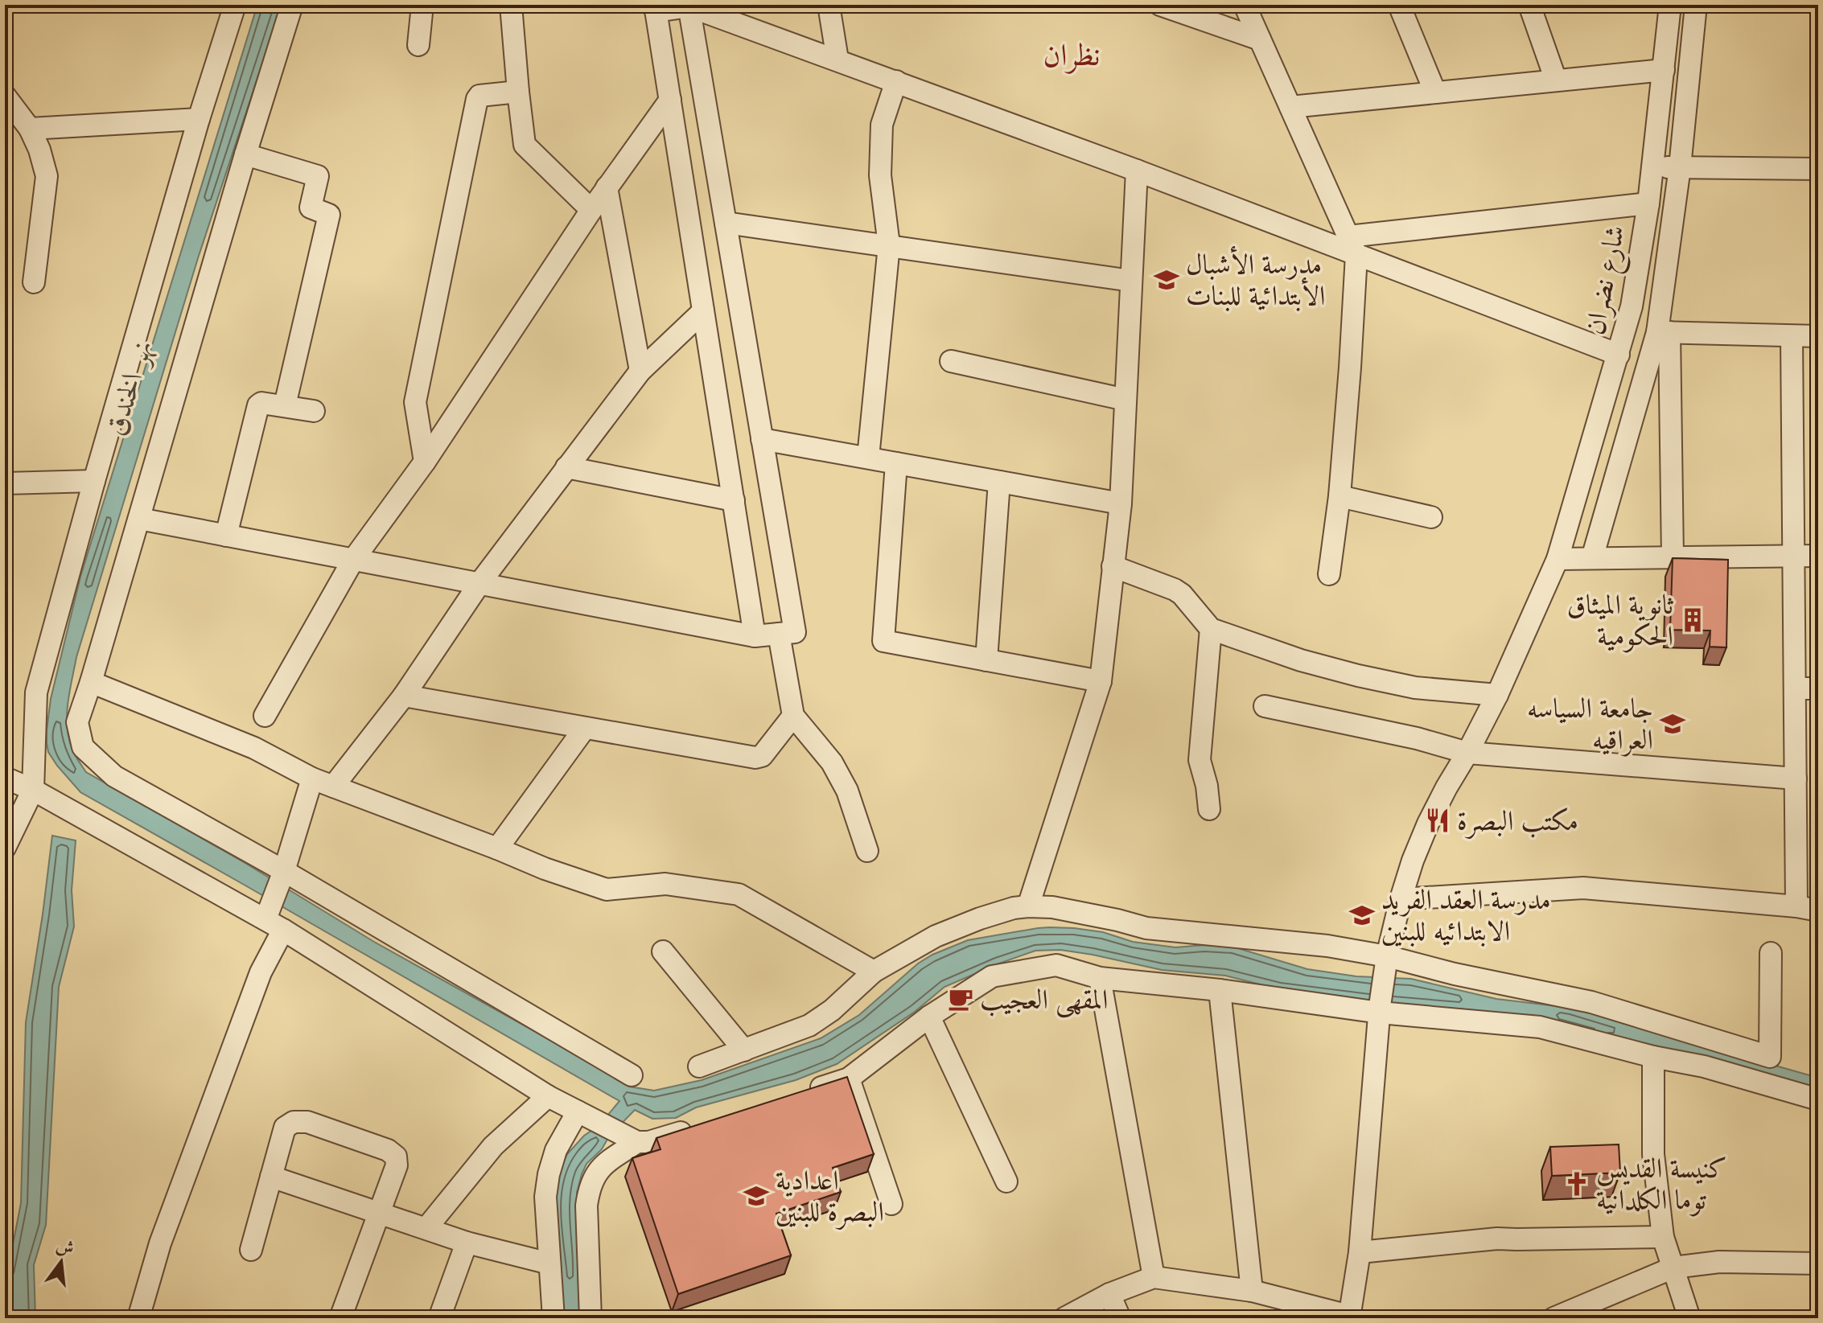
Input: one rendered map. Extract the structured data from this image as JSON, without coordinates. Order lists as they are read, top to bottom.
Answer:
{
  "streets": {
    "street": ["شارع نضران"]
  },
  "districts": ["نظران"],
  "water": ["نهر الخندق"],
  "places": {
    "school or university": [
      "مدرسة الأشبال الأبتدائية للبنات",
      "جامعة السياسه العراقيه",
      "مدرسة العقد الفريد الابتدائيه للبنين",
      "اعدادية البصرة للبنين"
    ],
    "building": ["ثانوية الميثاق الحكومية"],
    "restaurant": ["مكتب البصرة"],
    "cafe": ["المقهى العجيب"],
    "church": ["كنيسة القديس توما الكلدانية"]
  },
  "north": "top"
}
